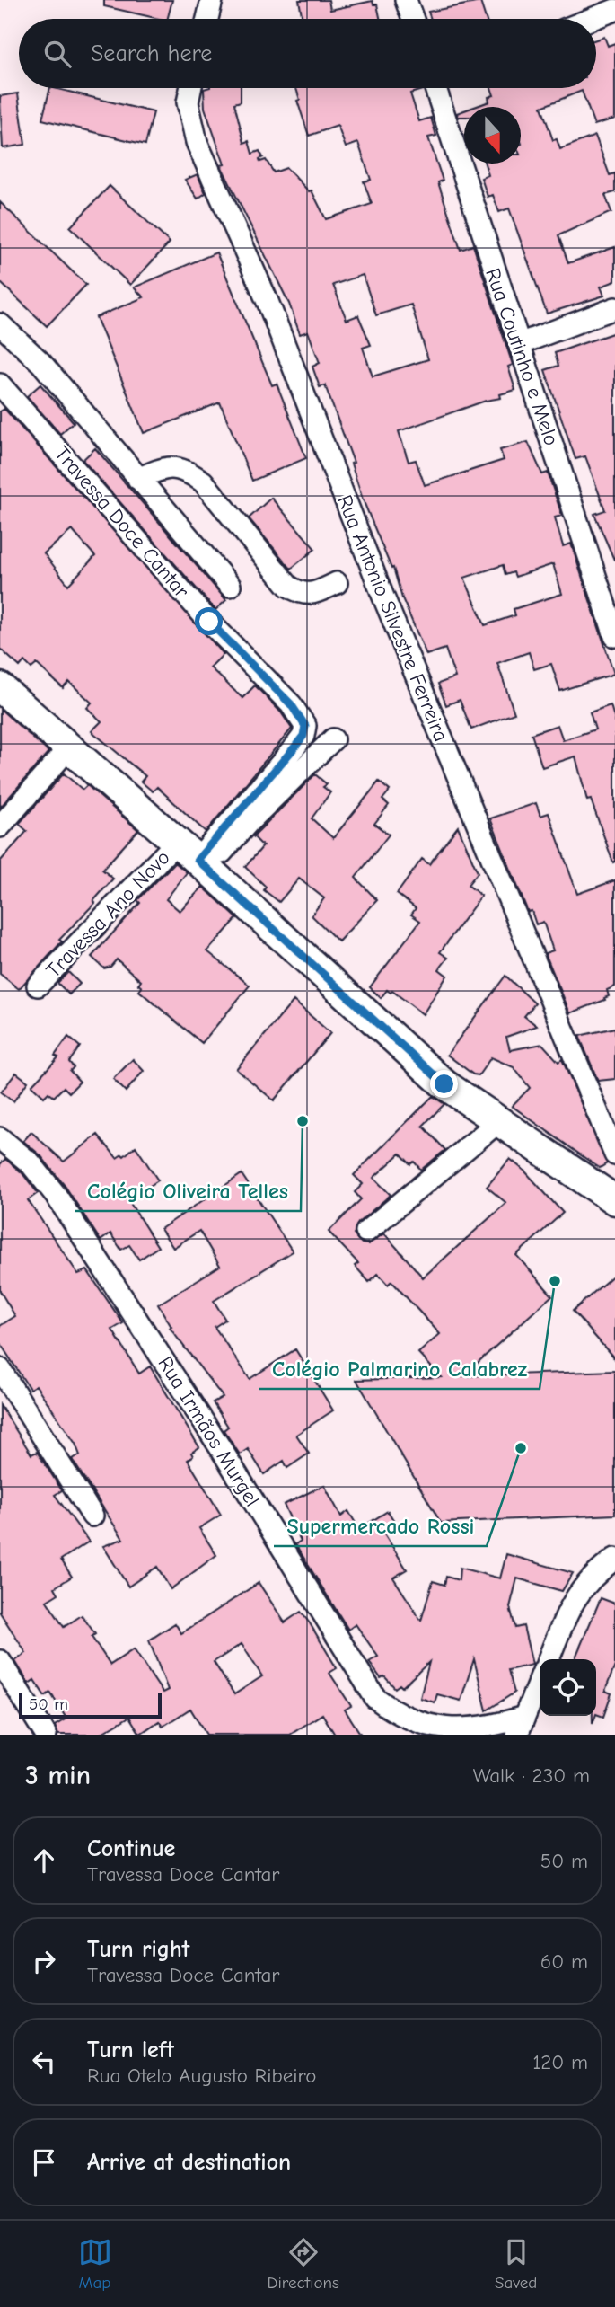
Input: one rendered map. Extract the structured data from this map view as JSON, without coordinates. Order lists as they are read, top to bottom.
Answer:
{
  "streets": {
    "street": [
      "Rua Coutinho e Melo",
      "Travessa Doce Cantar",
      "Rua Antonio Silvestre Ferreira",
      "Travessa Ano Novo",
      "Rua Irmãos Murgel"
    ]
  },
  "crossings": [
    ["Travessa Doce Cantar", "Travessa Ano Novo"]
  ],
  "places": ["Colégio Oliveira Telles", "Colégio Palmarino Calabrez", "Supermercado Rossi"],
  "scale_bar": "50 m",
  "north": "bottom",
  "page": {
    "search": "Search here",
    "scale": "50 m",
    "heading": ["3 min", "Walk · 230 m"],
    "list": [
      ["Continue", "Travessa Doce Cantar", "50 m"],
      ["Turn right", "Travessa Doce Cantar", "60 m"],
      ["Turn left", "Rua Otelo Augusto Ribeiro", "120 m"],
      "Arrive at destination"
    ],
    "nav": ["Map", "Directions", "Saved"]
  }
}
